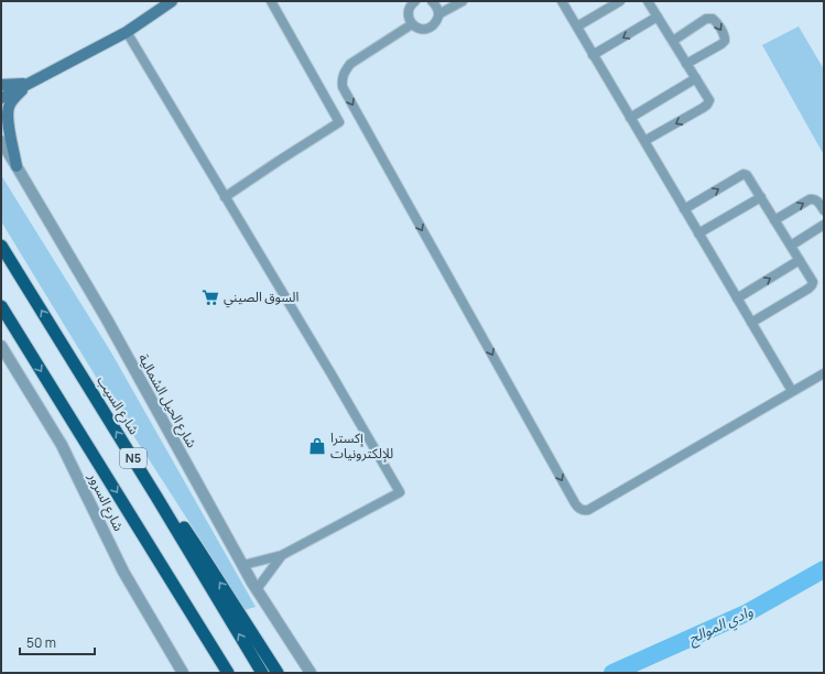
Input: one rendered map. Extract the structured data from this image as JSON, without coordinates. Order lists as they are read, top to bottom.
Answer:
{
  "streets": {
    "highway": ["شارع السيب", "N5"],
    "street": ["شارع الحيل الشمالية", "شارع السرور"]
  },
  "water": ["وادي الموالح"],
  "places": {
    "supermarket": ["السوق الصيني"],
    "shop": ["إكسترا للإلكترونيات"]
  },
  "scale_bar": "50 m"
}
